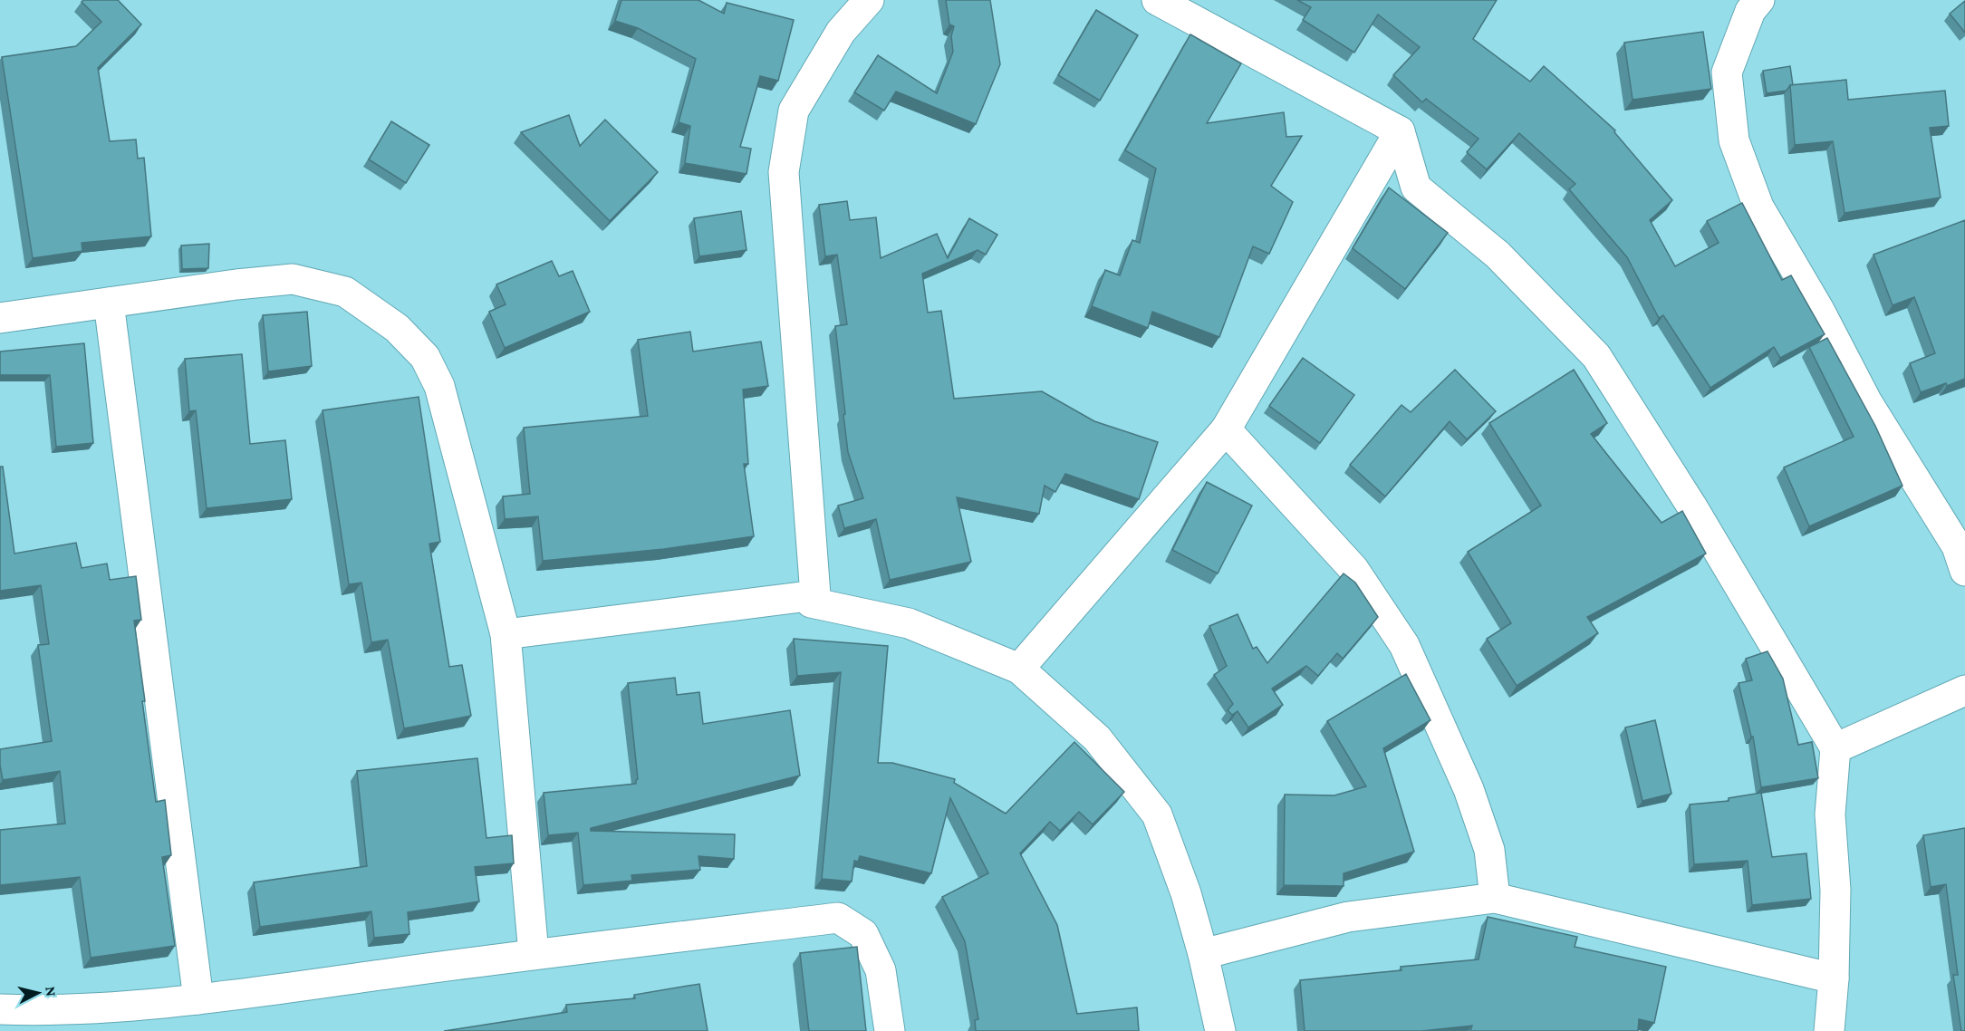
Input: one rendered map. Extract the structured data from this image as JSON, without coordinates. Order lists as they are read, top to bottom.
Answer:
{
  "north": "right"
}
